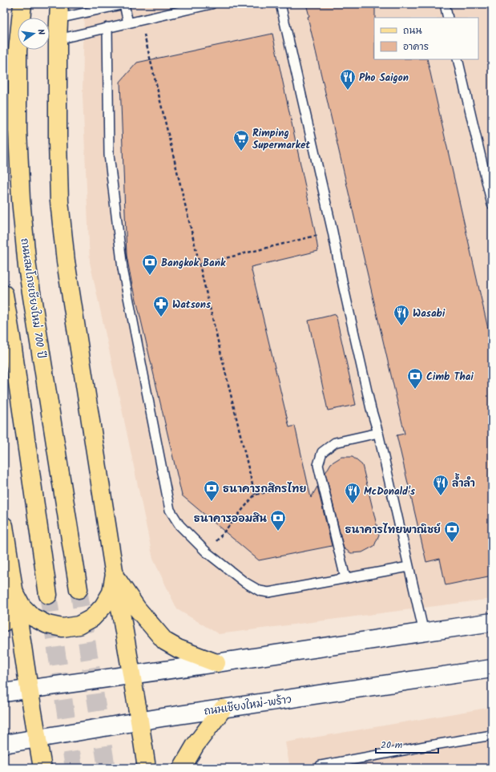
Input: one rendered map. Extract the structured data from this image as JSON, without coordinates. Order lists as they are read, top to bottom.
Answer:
{
  "streets": {
    "main road": ["ถนนสมโภชเชียงใหม่ 700 ปี", "ถนนเชียงใหม่-พร้าว"]
  },
  "places": {
    "restaurant": [
      "Pho Saigon",
      "Wasabi",
      "ล้ำลำ",
      "McDonald's"
    ],
    "supermarket": ["Rimping Supermarket"],
    "bank": [
      "Bangkok Bank",
      "Cimb Thai",
      "ธนาคารกสิกรไทย",
      "ธนาคารออมสิน",
      "ธนาคารไทยพาณิชย์"
    ],
    "pharmacy": ["Watsons"]
  },
  "legend": ["ถนน", "อาคาร"],
  "scale_bar": "20 m",
  "north": "right"
}
